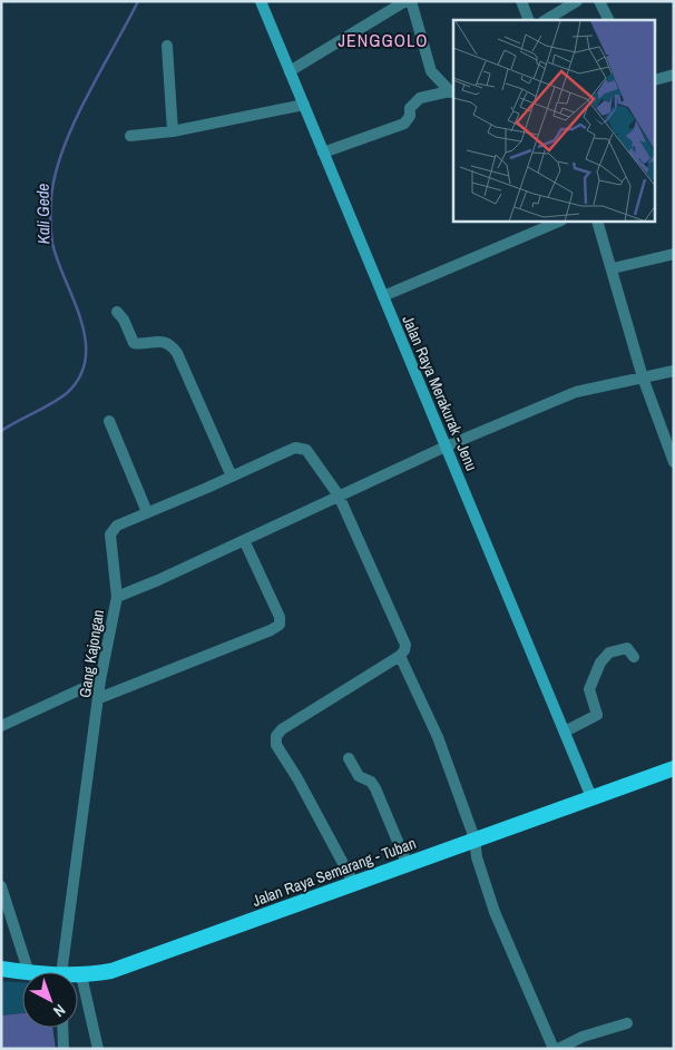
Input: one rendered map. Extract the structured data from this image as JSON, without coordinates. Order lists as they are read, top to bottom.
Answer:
{
  "streets": {
    "highway": ["Jalan Raya Semarang - Tuban"],
    "main road": ["Jalan Raya Merakurak - Jenu"],
    "street": ["Gang Kajongan"]
  },
  "crossings": [
    ["Jalan Raya Merakurak - Jenu", "Gang Kajongan"],
    ["Jalan Raya Merakurak - Jenu", "Jalan Raya Semarang - Tuban"]
  ],
  "districts": ["JENGGOLO"],
  "water": ["Kali Gede"],
  "north": "bottom right"
}
